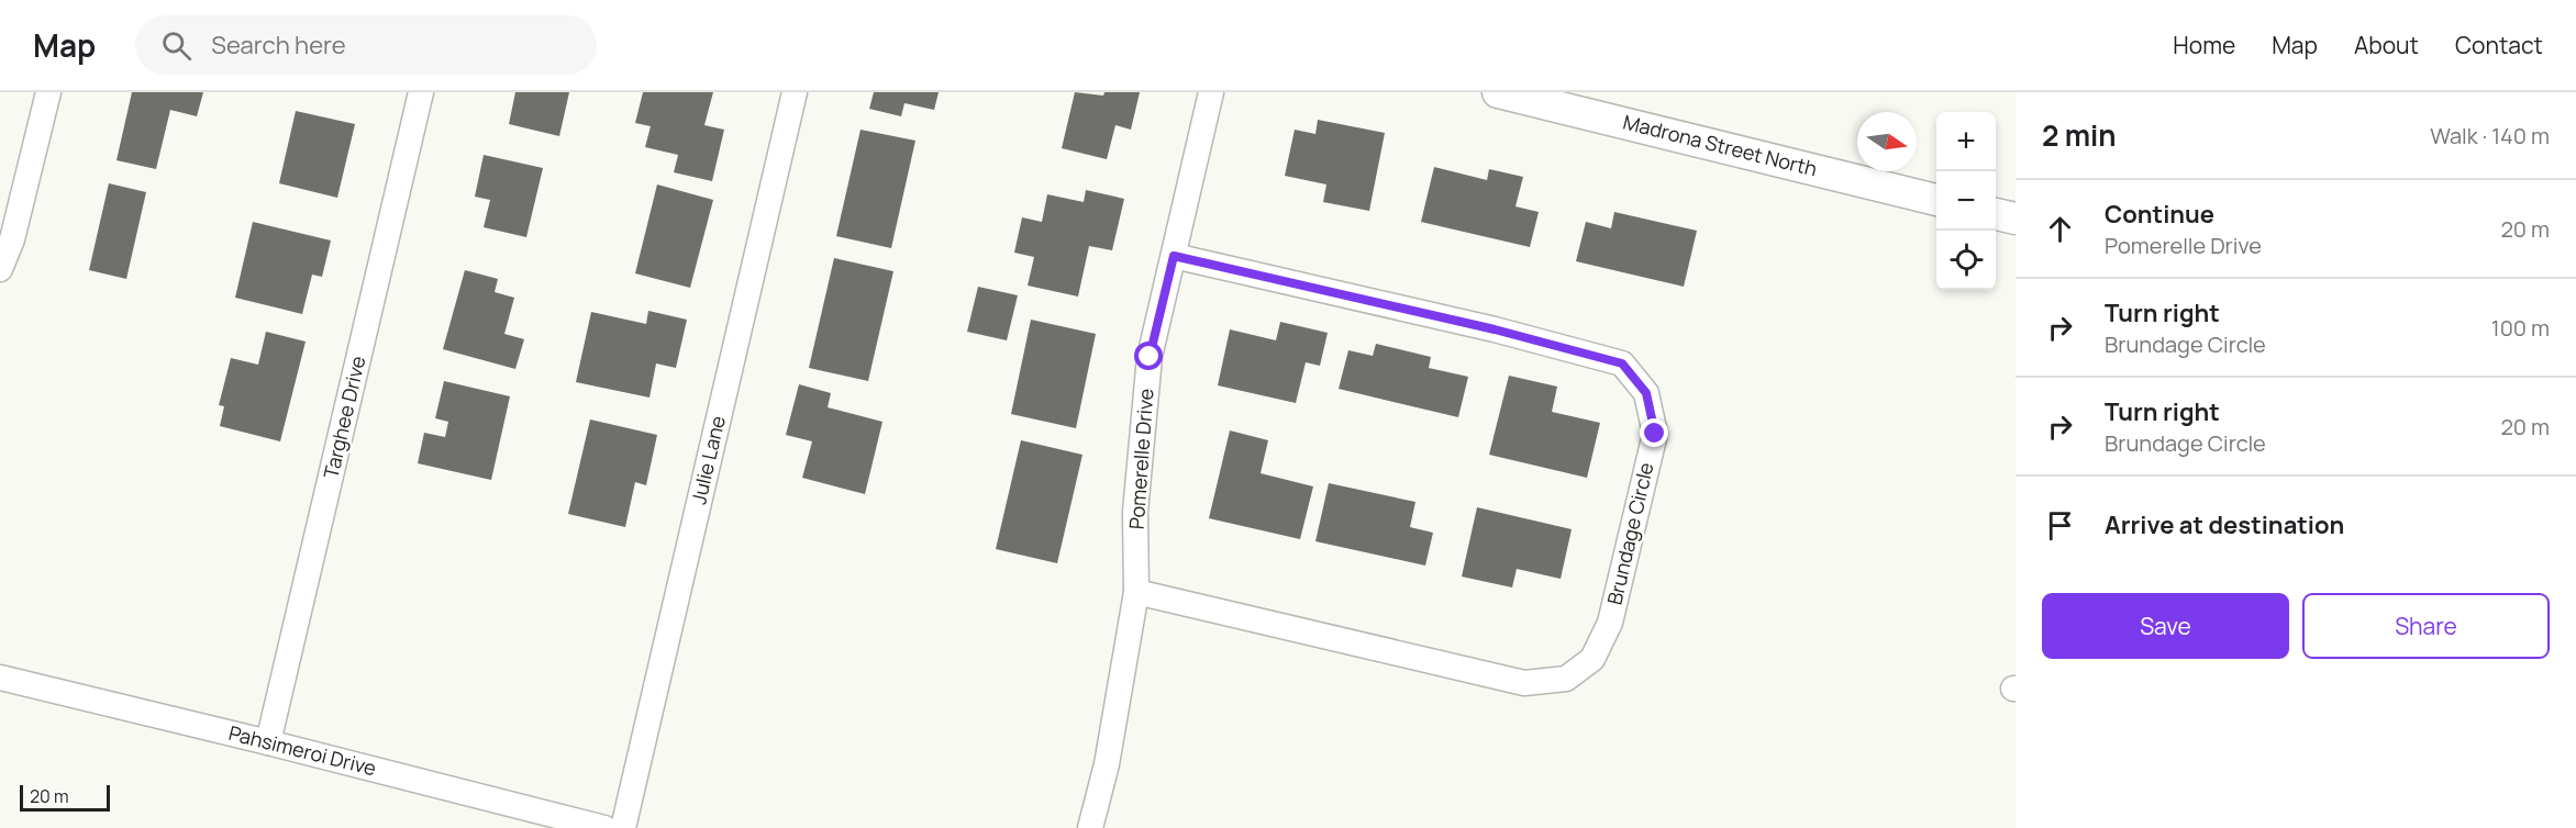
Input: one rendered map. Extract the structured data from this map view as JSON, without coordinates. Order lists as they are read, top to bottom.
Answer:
{
  "streets": {
    "street": [
      "Madrona Street North",
      "Targhee Drive",
      "Pomerelle Drive",
      "Julie Lane",
      "Brundage Circle",
      "Pahsimeroi Drive"
    ]
  },
  "crossings": [
    ["Targhee Drive", "Pahsimeroi Drive"],
    ["Pomerelle Drive", "Brundage Circle"]
  ],
  "scale_bar": "20 m",
  "north": "right",
  "page": {
    "header": "Map",
    "search": "Search here",
    "nav": [
      "Home",
      "Map",
      "About",
      "Contact"
    ],
    "heading": ["2 min", "Walk · 140 m"],
    "map_buttons": ["+", "−"],
    "list": [
      ["Continue", "Pomerelle Drive", "20 m"],
      ["Turn right", "Brundage Circle", "100 m"],
      ["Turn right", "Brundage Circle", "20 m"],
      "Arrive at destination"
    ],
    "buttons": ["Save", "Share"],
    "scale": "20 m"
  }
}
